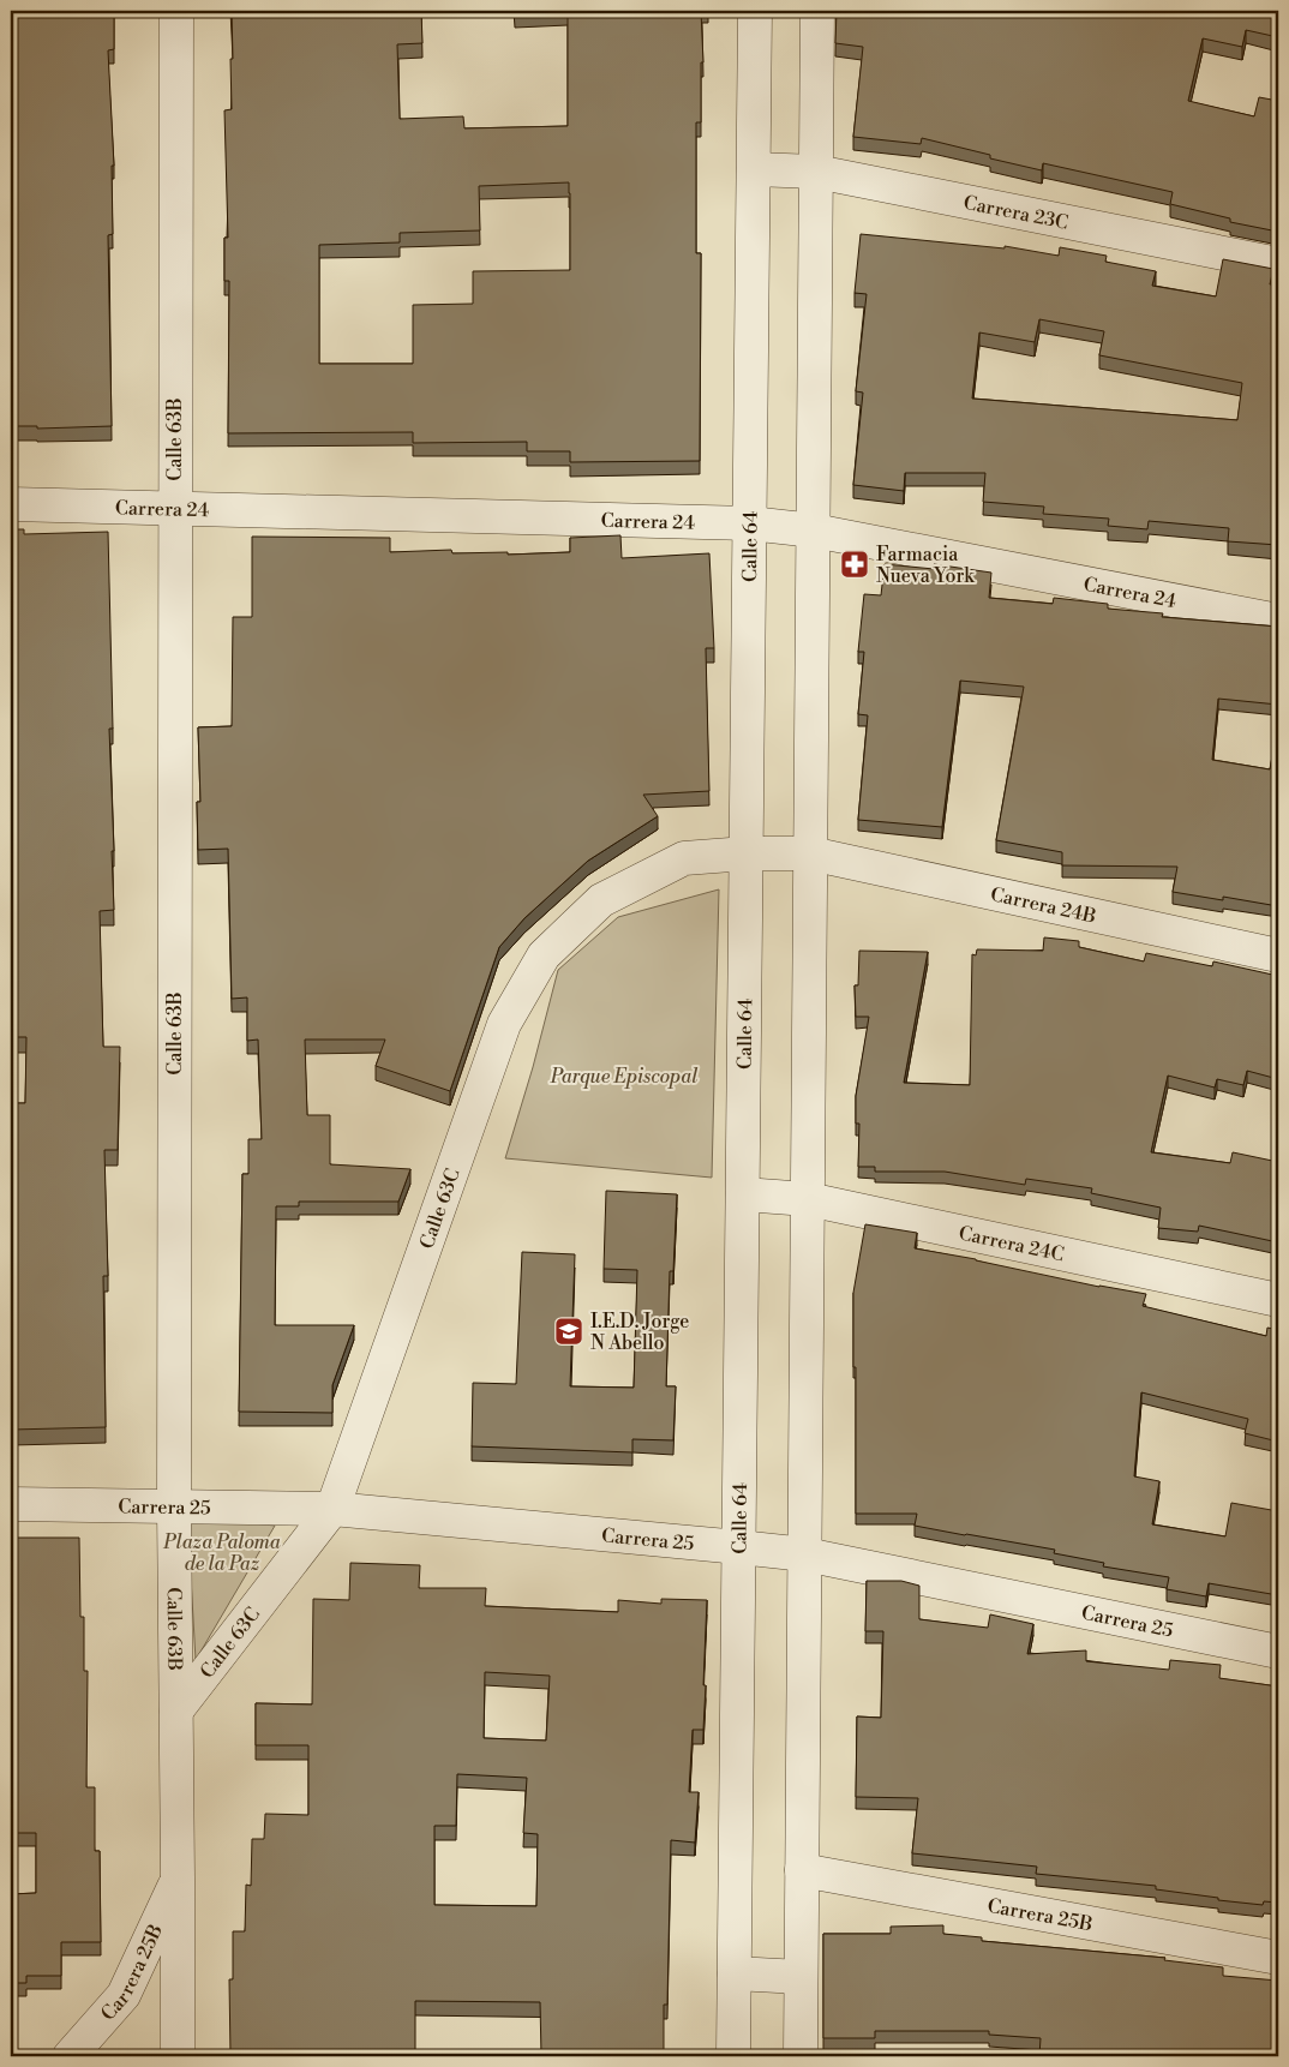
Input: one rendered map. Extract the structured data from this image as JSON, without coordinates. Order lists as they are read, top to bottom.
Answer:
{
  "streets": {
    "street": [
      "Carrera 23C",
      "Calle 63B",
      "Carrera 24",
      "Calle 64",
      "Carrera 24B",
      "Calle 63C",
      "Carrera 24C",
      "Carrera 25",
      "Carrera 25B"
    ]
  },
  "crossings": [
    ["Carrera 23C", "Calle 64"],
    ["Calle 63B", "Carrera 24"],
    ["Calle 63B", "Calle 63C"],
    ["Calle 63B", "Carrera 25"],
    ["Calle 63B", "Carrera 25B"],
    ["Carrera 24", "Calle 64"],
    ["Calle 64", "Calle 63C"],
    ["Calle 64", "Carrera 24C"],
    ["Calle 64", "Carrera 25"],
    ["Carrera 24B", "Calle 63C"],
    ["Calle 63C", "Carrera 25"]
  ],
  "parks": ["Parque Episcopal", "Plaza Paloma de la Paz"],
  "places": {
    "pharmacy": ["Farmacia Nueva York"],
    "school or university": ["I.E.D. Jorge N Abello"]
  }
}
